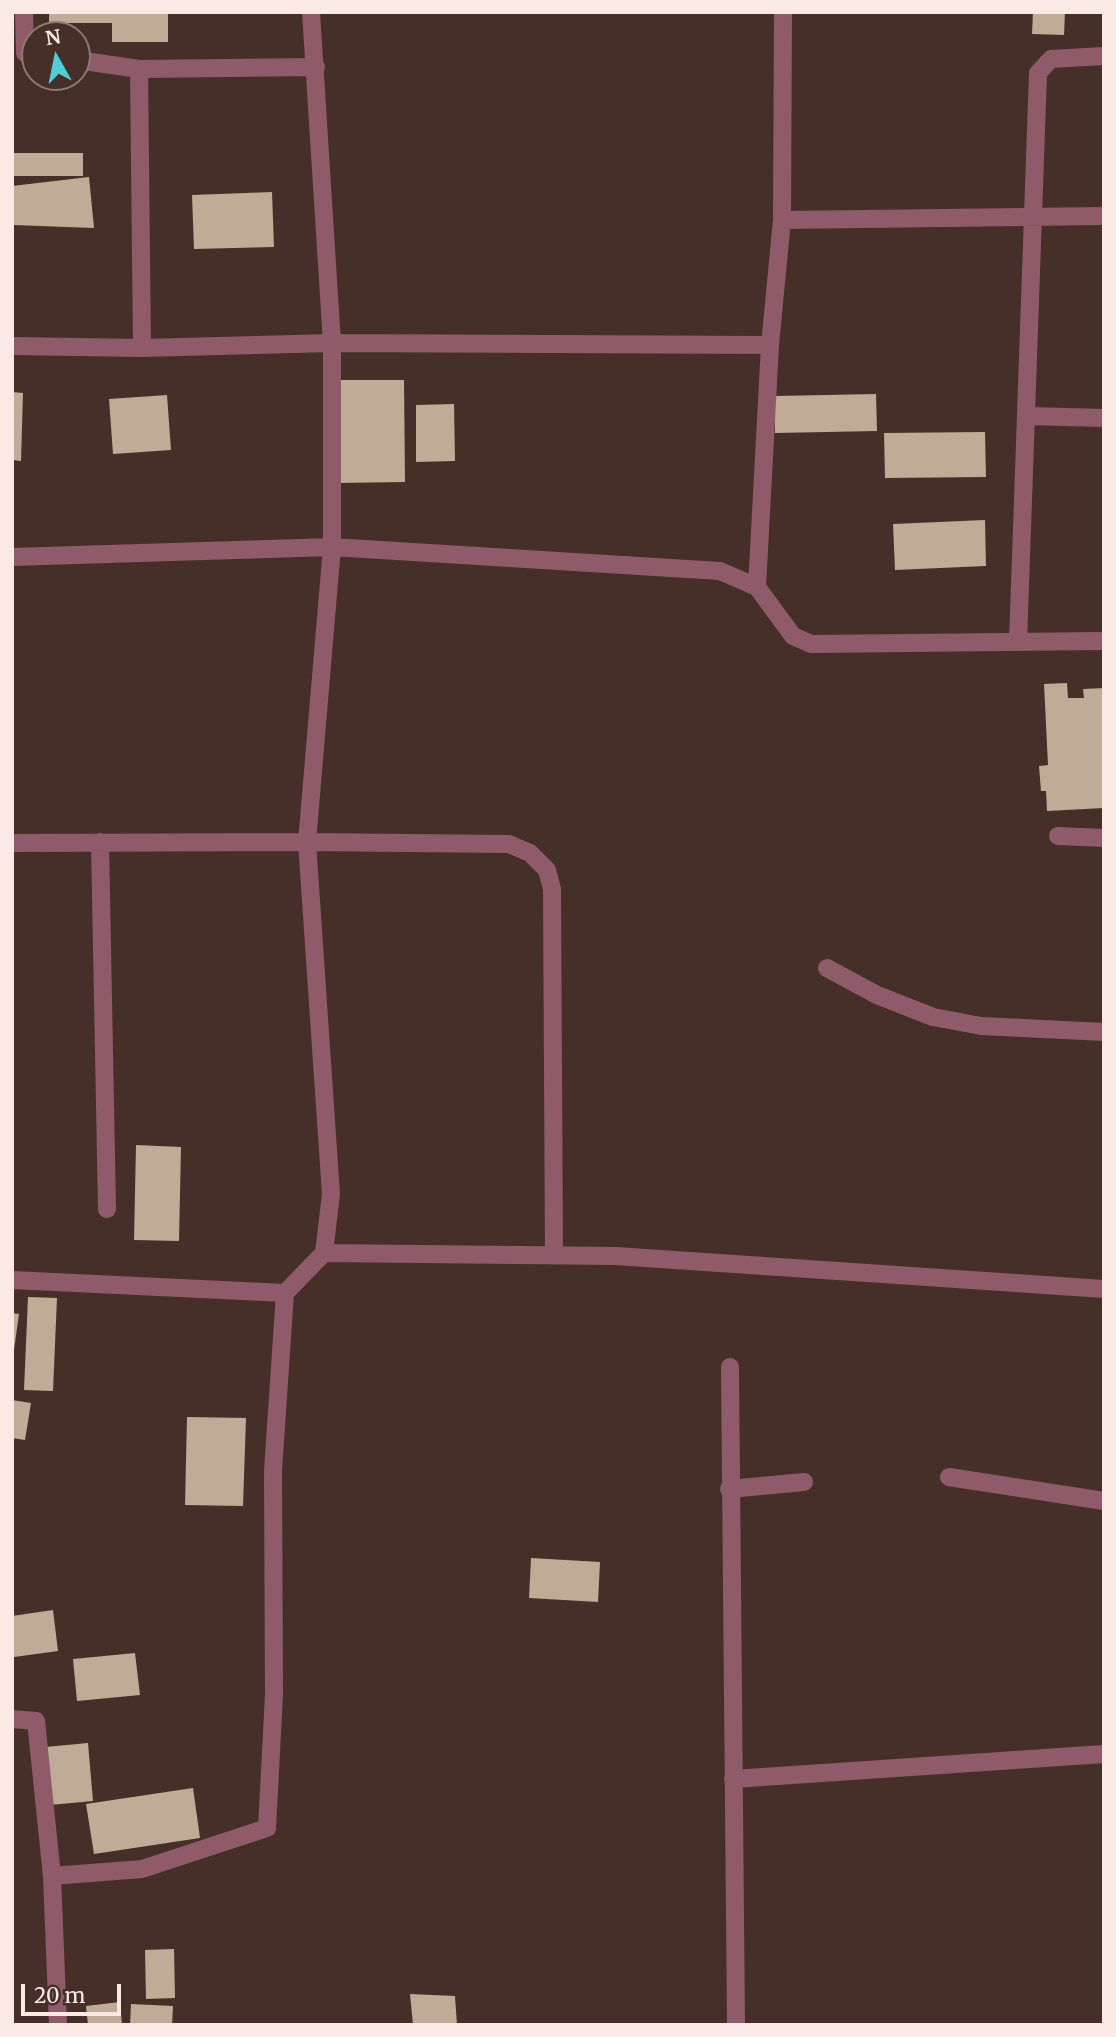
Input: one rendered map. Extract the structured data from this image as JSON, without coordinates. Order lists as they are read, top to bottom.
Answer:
{
  "scale_bar": "20 m",
  "north": "top"
}
